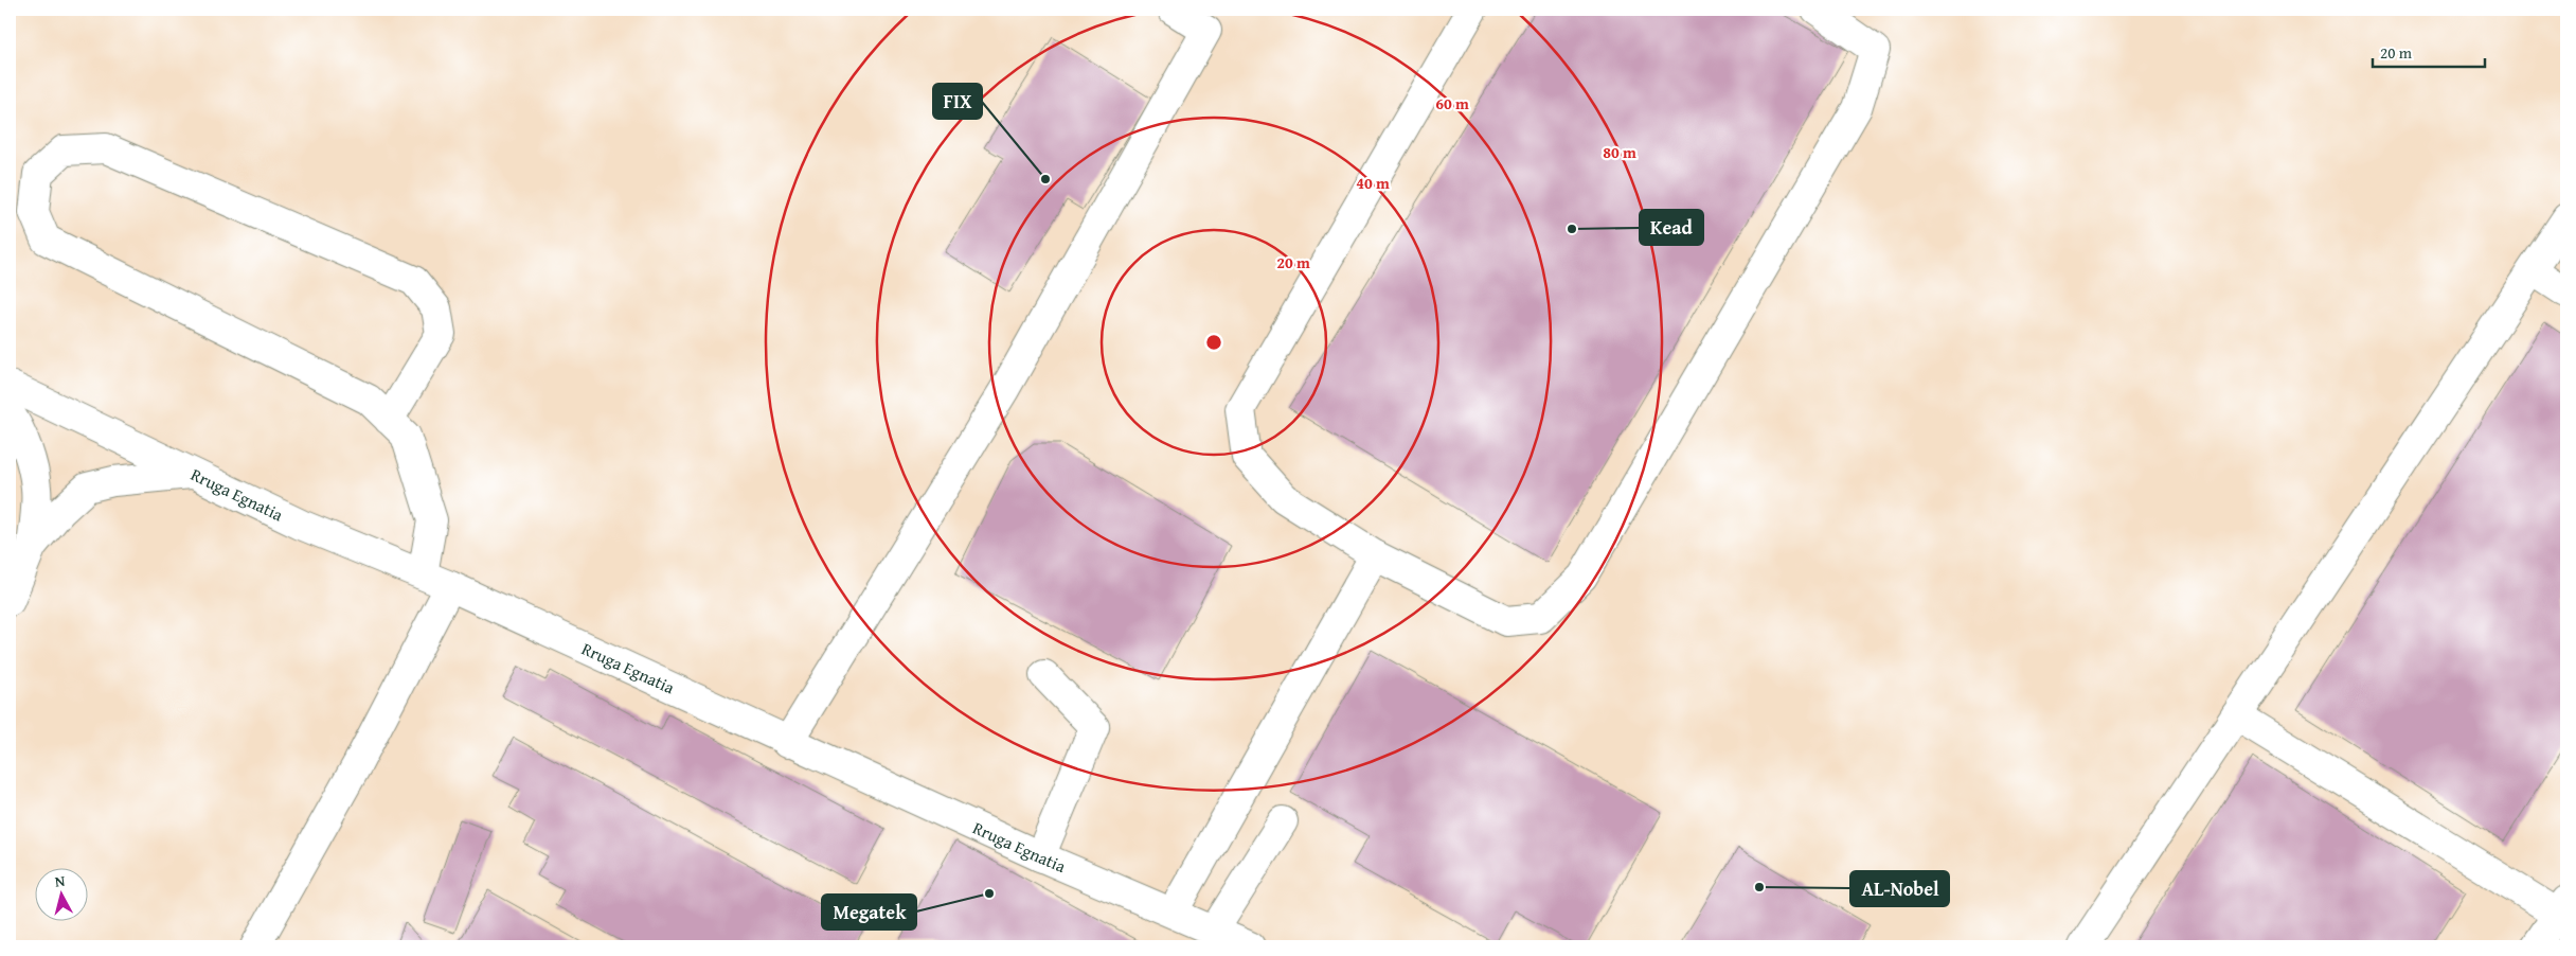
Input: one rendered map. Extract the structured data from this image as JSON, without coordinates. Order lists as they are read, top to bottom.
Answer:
{
  "streets": {
    "main road": ["Rruga Egnatia"]
  },
  "places": [
    "FIX",
    "Kead",
    "AL-Nobel",
    "Megatek"
  ],
  "scale_bar": "20 m",
  "north": "top",
  "rings": [
    "60 m",
    "80 m",
    "40 m",
    "20 m"
  ]
}
